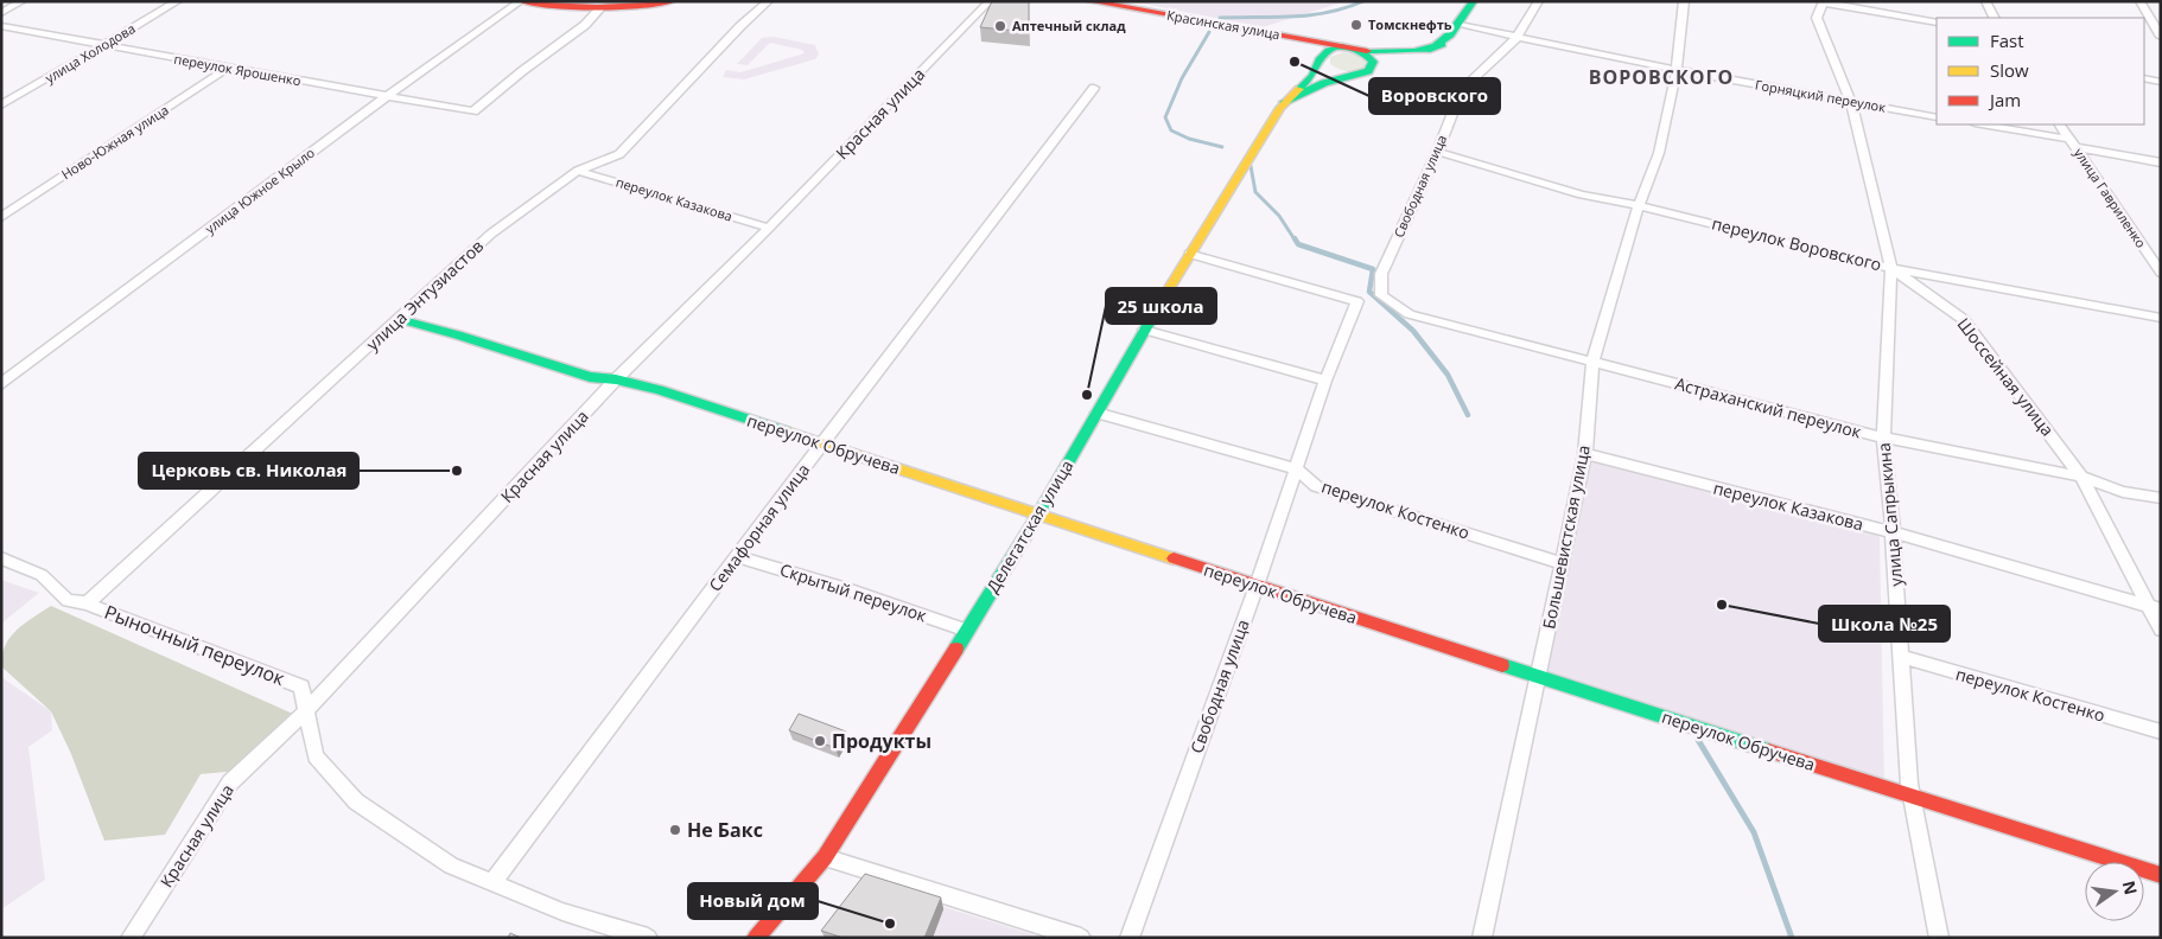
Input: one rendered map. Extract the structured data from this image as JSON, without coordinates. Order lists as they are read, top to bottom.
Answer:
{
  "streets": {
    "main road": ["Красинская улица", "переулок Обручева", "Делегатская улица"],
    "street": [
      "улица Холодова",
      "переулок Ярошенко",
      "Горняцкий переулок",
      "Красная улица",
      "Ново-Южная улица",
      "Свободная улица",
      "улица Южное Крыло",
      "улица Гавриленко",
      "переулок Казакова",
      "переулок Воровского",
      "улица Энтузиастов",
      "Шоссейная улица",
      "Астраханский переулок",
      "переулок Костенко",
      "улица Сапрыкина",
      "Семафорная улица",
      "Большевистская улица",
      "Скрытый переулок",
      "Рыночный переулок"
    ]
  },
  "crossings": [
    ["улица Холодова", "переулок Ярошенко"],
    ["переулок Ярошенко", "Ново-Южная улица"],
    ["переулок Ярошенко", "улица Южное Крыло"],
    ["Горняцкий переулок", "Свободная улица"],
    ["Горняцкий переулок", "Большевистская улица"],
    ["Красная улица", "переулок Казакова"],
    ["Красная улица", "переулок Обручева"],
    ["Красная улица", "Рыночный переулок"],
    ["Свободная улица", "переулок Воровского"],
    ["Свободная улица", "Астраханский переулок"],
    ["Свободная улица", "переулок Обручева"],
    ["Свободная улица", "переулок Костенко"],
    ["Свободная улица", "Делегатская улица"],
    ["переулок Казакова", "улица Энтузиастов"],
    ["переулок Казакова", "Шоссейная улица"],
    ["переулок Казакова", "улица Сапрыкина"],
    ["переулок Казакова", "Большевистская улица"],
    ["переулок Воровского", "Шоссейная улица"],
    ["переулок Воровского", "улица Сапрыкина"],
    ["переулок Воровского", "Большевистская улица"],
    ["улица Энтузиастов", "переулок Обручева"],
    ["улица Энтузиастов", "Рыночный переулок"],
    ["Шоссейная улица", "Астраханский переулок"],
    ["Шоссейная улица", "улица Сапрыкина"],
    ["Астраханский переулок", "улица Сапрыкина"],
    ["Астраханский переулок", "Большевистская улица"],
    ["переулок Обручева", "улица Сапрыкина"],
    ["переулок Обручева", "Делегатская улица"],
    ["переулок Обручева", "Семафорная улица"],
    ["переулок Обручева", "Большевистская улица"],
    ["переулок Костенко", "улица Сапрыкина"],
    ["переулок Костенко", "Делегатская улица"],
    ["переулок Костенко", "Большевистская улица"],
    ["Делегатская улица", "Скрытый переулок"],
    ["Семафорная улица", "Скрытый переулок"],
    ["Семафорная улица", "Рыночный переулок"]
  ],
  "districts": ["ВОРОВСКОГО"],
  "places": [
    "Томскнефть",
    "Аптечный склад",
    "Воровского",
    "25 школа",
    "Церковь св. Николая",
    "Школа №25",
    "Продукты",
    "Не Бакс",
    "Новый дом"
  ],
  "legend": ["Fast", "Slow", "Jam"],
  "north": "right"
}
